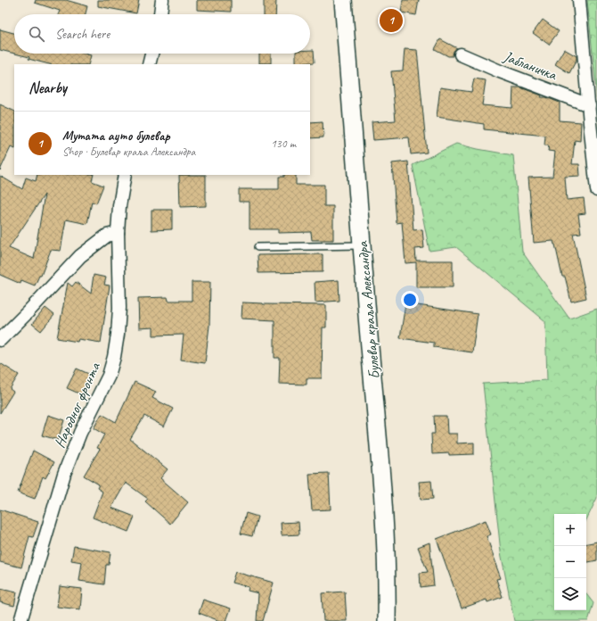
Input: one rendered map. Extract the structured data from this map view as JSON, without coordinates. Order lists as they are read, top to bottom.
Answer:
{
  "streets": {
    "main road": ["Булевар краља Александра"],
    "street": ["Јабланичка", "Народног фронта"]
  },
  "page": {
    "pins": "1",
    "search": "Search here",
    "heading": "Nearby",
    "list": [
      {
        "mark": "1",
        "name": "Мутата ауто булевар",
        "note": "Shop · Булевар краља Александра",
        "value": "130 m"
      }
    ],
    "map_buttons": ["+", "−"]
  }
}
